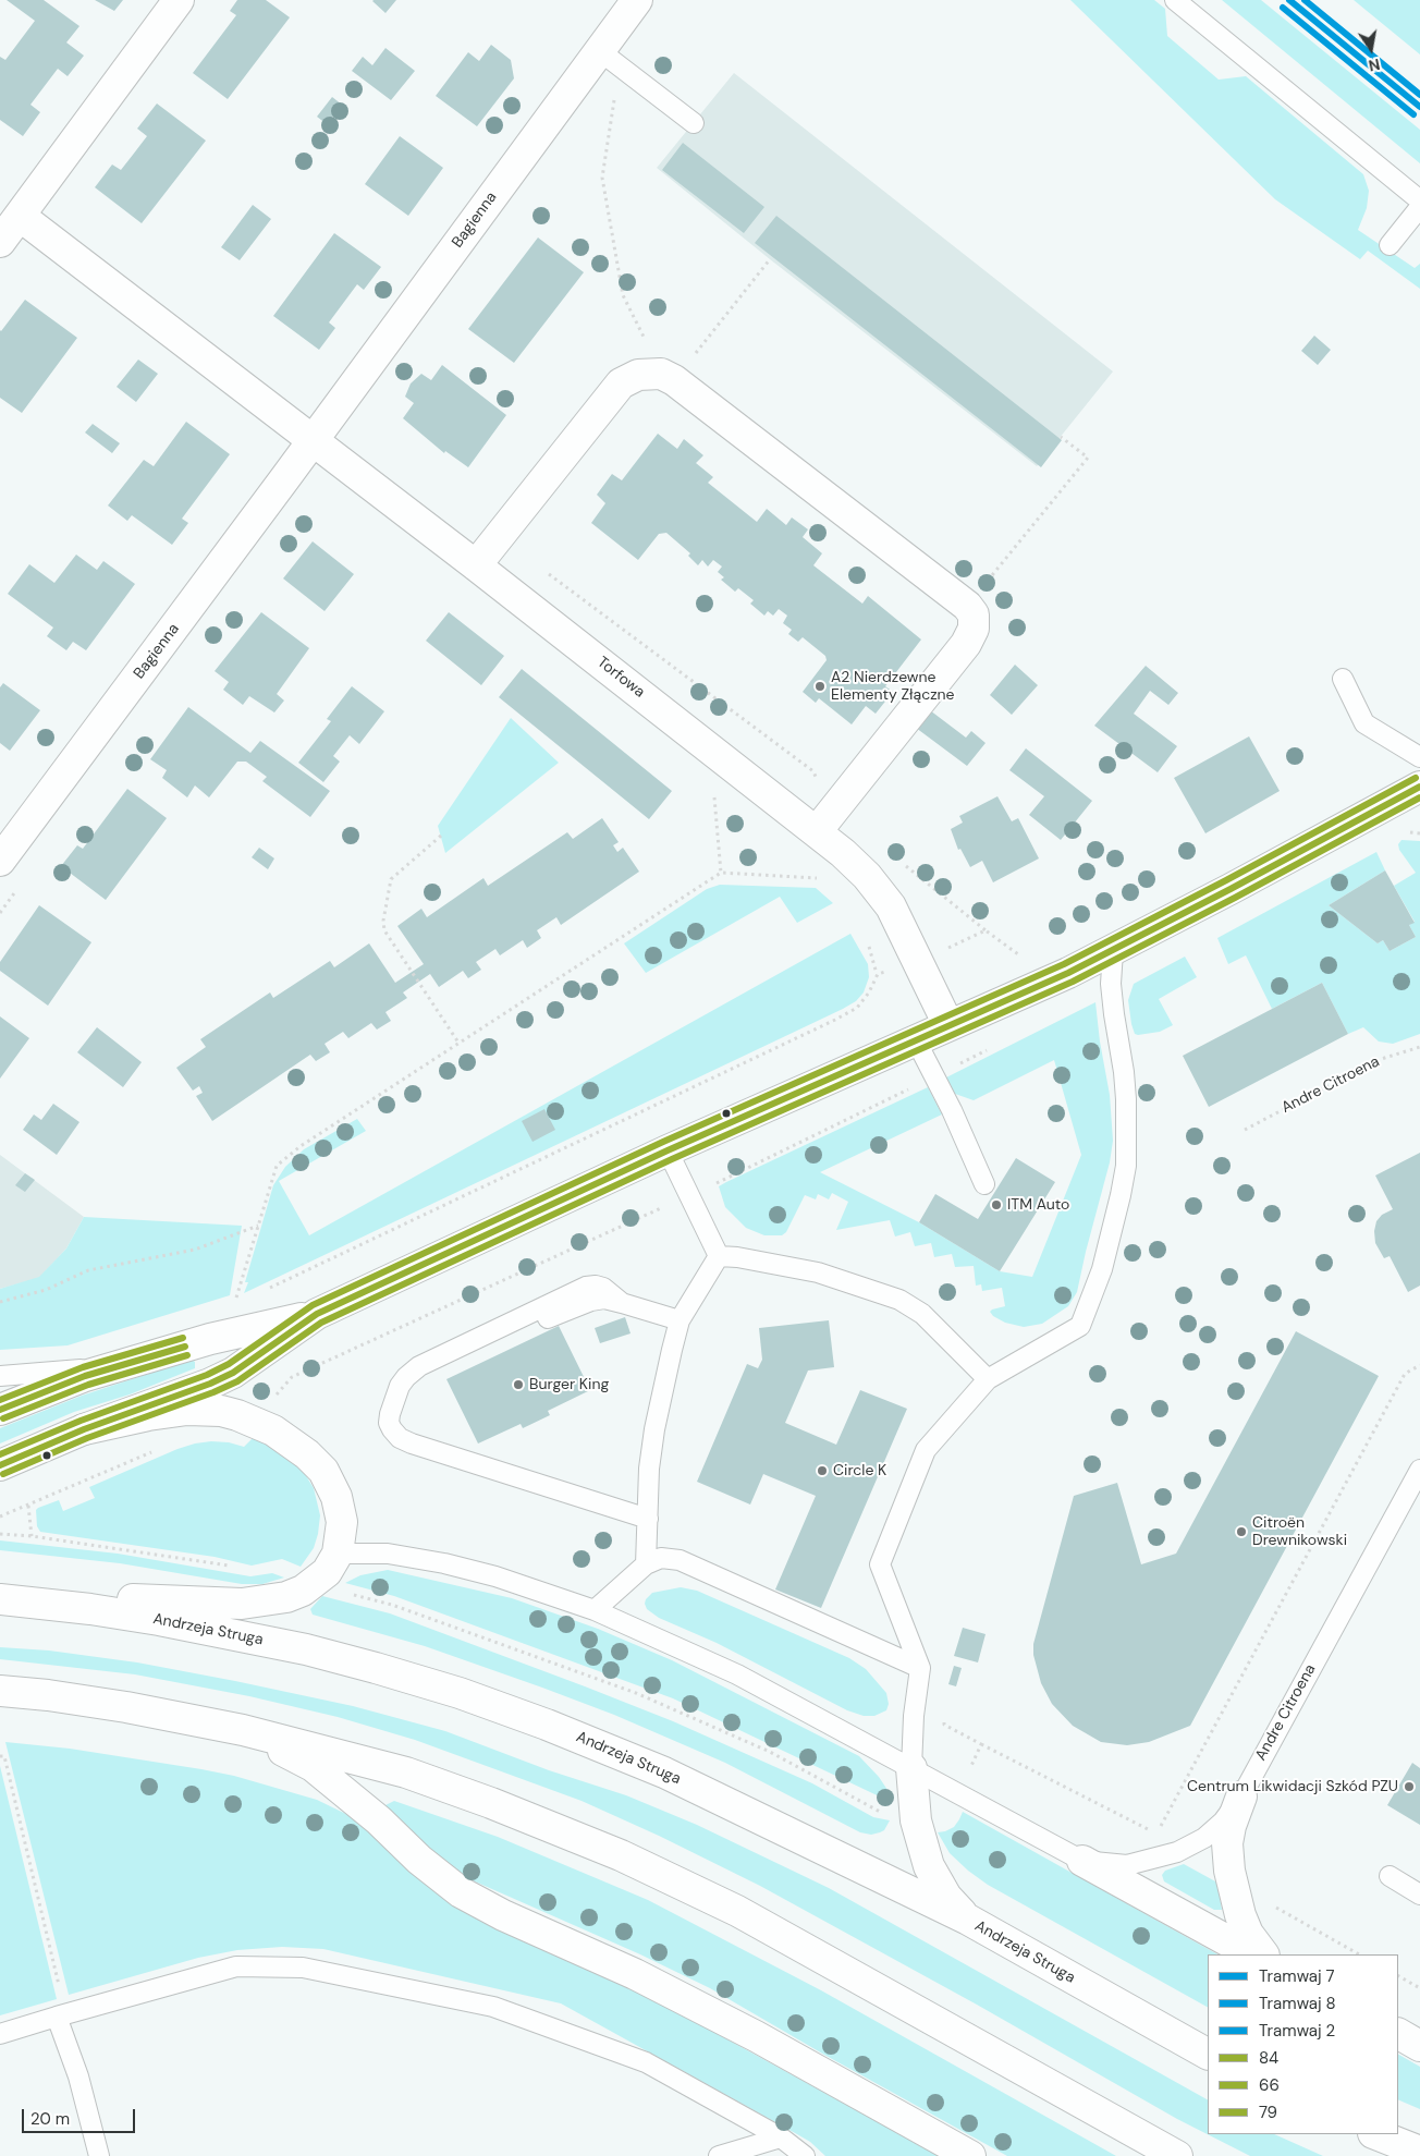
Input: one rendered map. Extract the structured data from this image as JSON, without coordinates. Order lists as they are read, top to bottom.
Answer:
{
  "streets": {
    "street": ["Bagienna", "Torfowa", "Andrzeja Struga"],
    "lane": ["Andre Citroena"]
  },
  "crossings": [
    ["Bagienna", "Torfowa"]
  ],
  "places": [
    "A2 Nierdzewne Elementy Złączne",
    "ITM Auto",
    "Burger King",
    "Circle K",
    "Citroën Drewnikowski",
    "Centrum Likwidacji Szkód PZU"
  ],
  "lines": [
    "tram line 7",
    "tram line 2",
    "tram line 8",
    "transit line 79",
    "transit line 84",
    "transit line 66"
  ],
  "legend": [
    "Tramwaj 7",
    "Tramwaj 8",
    "Tramwaj 2",
    "84",
    "66",
    "79"
  ],
  "scale_bar": "20 m",
  "north": "bottom"
}
